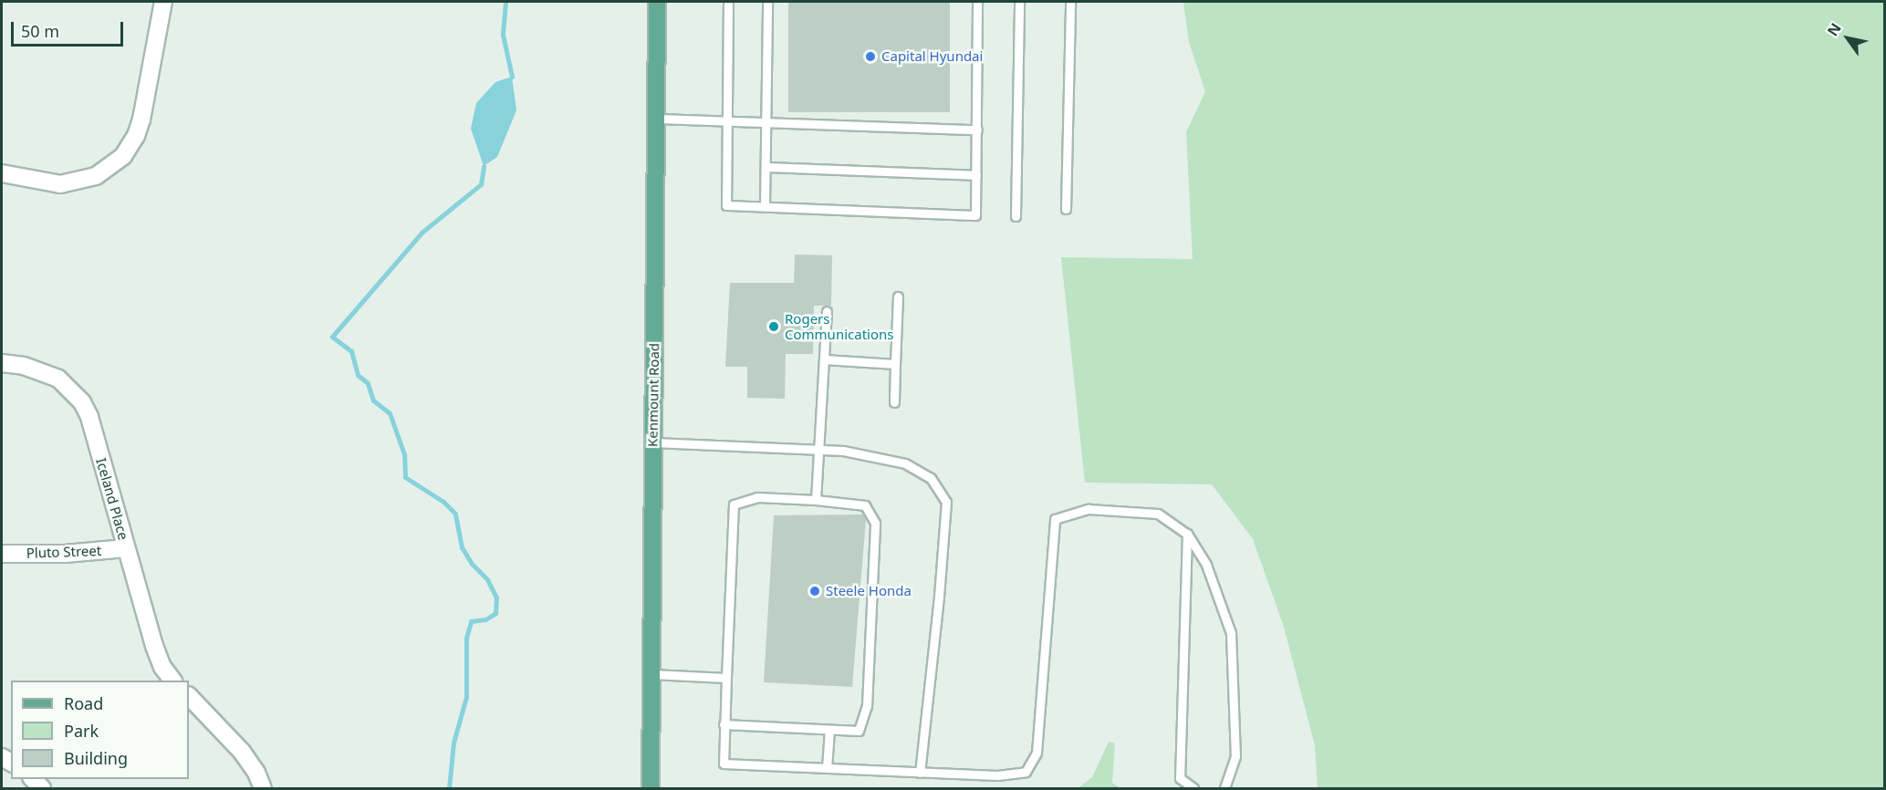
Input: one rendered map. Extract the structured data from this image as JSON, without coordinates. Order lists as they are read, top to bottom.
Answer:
{
  "streets": {
    "main road": ["Kenmount Road"],
    "street": ["Iceland Place", "Pluto Street"]
  },
  "crossings": [
    ["Iceland Place", "Pluto Street"]
  ],
  "places": ["Capital Hyundai", "Rogers Communications", "Steele Honda"],
  "legend": ["Road", "Park", "Building"],
  "scale_bar": "50 m",
  "north": "top left"
}
